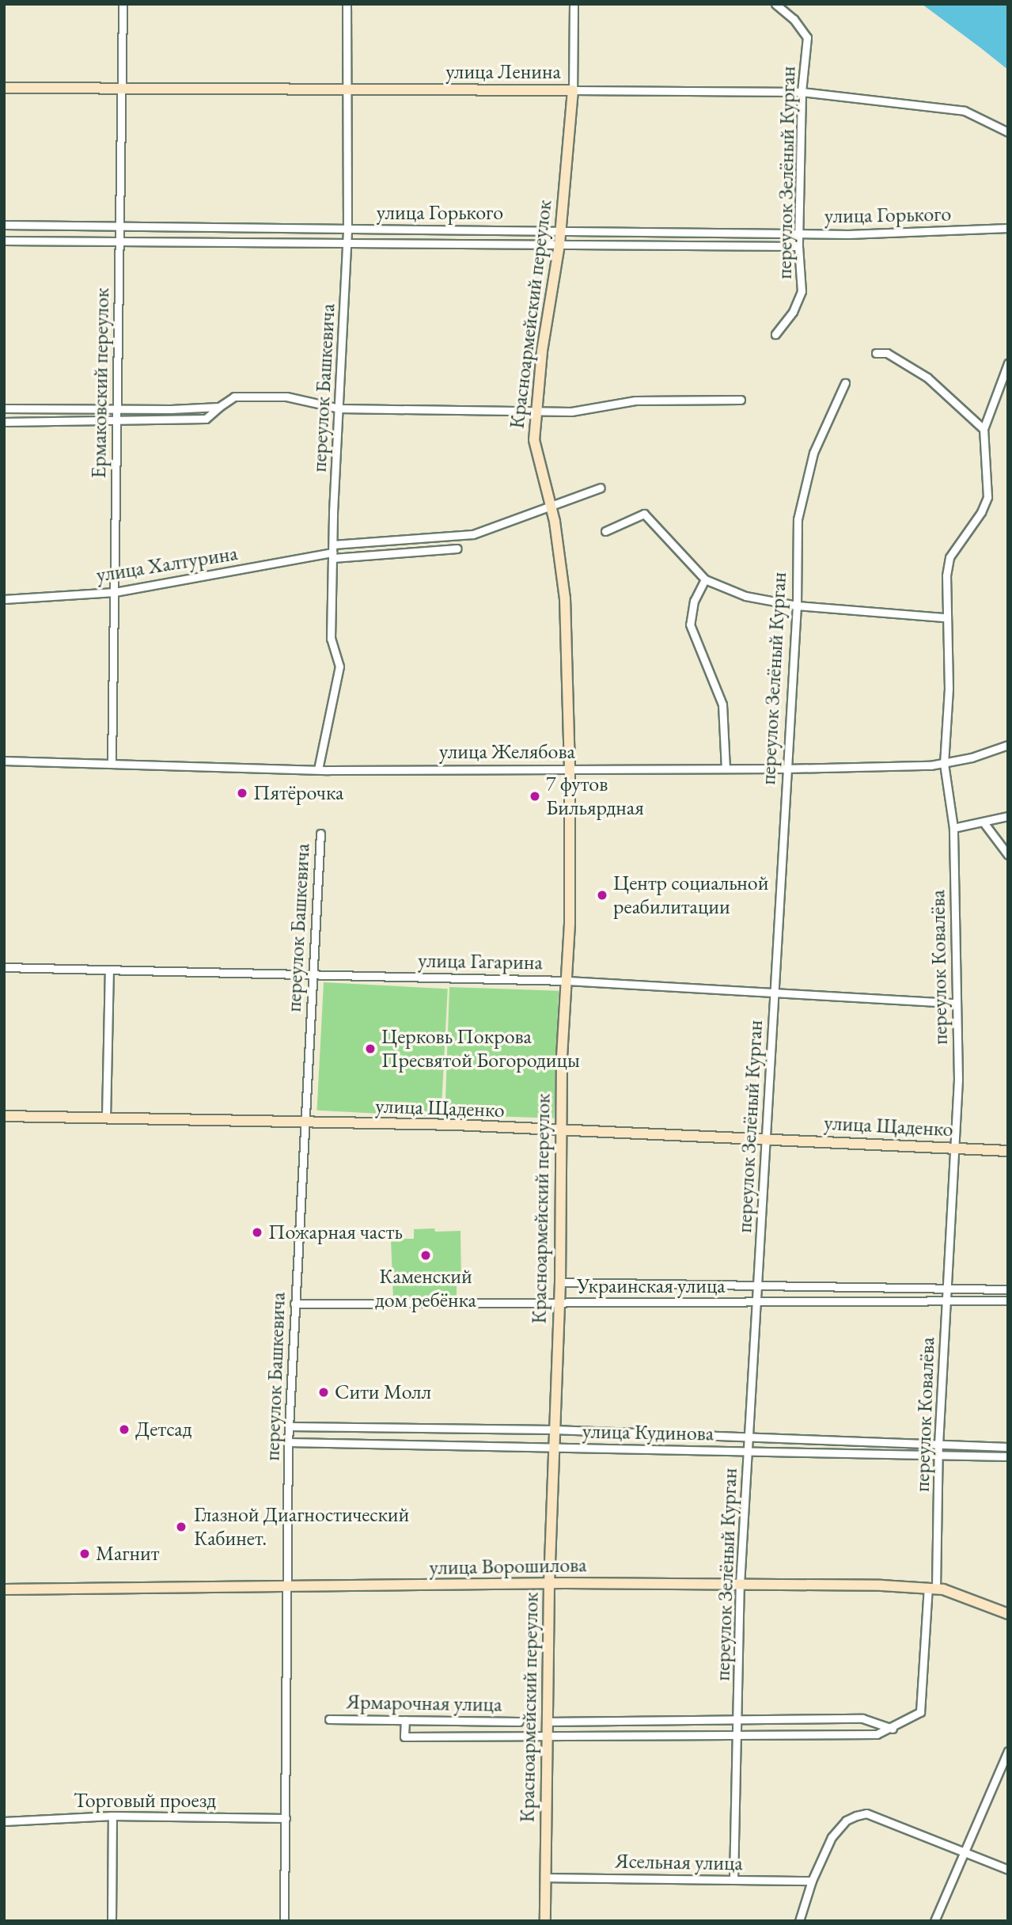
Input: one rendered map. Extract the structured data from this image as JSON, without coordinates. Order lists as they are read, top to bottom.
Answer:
{
  "streets": {
    "street": [
      "улица Ленина",
      "переулок Зелёный Курган",
      "улица Горького",
      "Красноармейский переулок",
      "Ермаковский переулок",
      "переулок Башкевича",
      "улица Халтурина",
      "улица Желябова",
      "улица Гагарина",
      "переулок Ковалёва",
      "улица Щаденко",
      "Украинская улица",
      "улица Кудинова",
      "улица Ворошилова",
      "Ярмарочная улица",
      "Торговый проезд",
      "Ясельная улица"
    ]
  },
  "crossings": [
    ["улица Ленина", "переулок Зелёный Курган"],
    ["улица Ленина", "Красноармейский переулок"],
    ["улица Ленина", "Ермаковский переулок"],
    ["улица Ленина", "переулок Башкевича"],
    ["переулок Зелёный Курган", "улица Горького"],
    ["переулок Зелёный Курган", "улица Желябова"],
    ["переулок Зелёный Курган", "улица Гагарина"],
    ["переулок Зелёный Курган", "улица Щаденко"],
    ["переулок Зелёный Курган", "Украинская улица"],
    ["переулок Зелёный Курган", "улица Кудинова"],
    ["переулок Зелёный Курган", "улица Ворошилова"],
    ["переулок Зелёный Курган", "Ясельная улица"],
    ["улица Горького", "Красноармейский переулок"],
    ["улица Горького", "Ермаковский переулок"],
    ["улица Горького", "переулок Башкевича"],
    ["Красноармейский переулок", "улица Халтурина"],
    ["Красноармейский переулок", "улица Желябова"],
    ["Красноармейский переулок", "улица Гагарина"],
    ["Красноармейский переулок", "улица Щаденко"],
    ["Красноармейский переулок", "Украинская улица"],
    ["Красноармейский переулок", "улица Кудинова"],
    ["Красноармейский переулок", "улица Ворошилова"],
    ["Красноармейский переулок", "Ясельная улица"],
    ["Ермаковский переулок", "улица Халтурина"],
    ["Ермаковский переулок", "улица Желябова"],
    ["переулок Башкевича", "улица Халтурина"],
    ["переулок Башкевича", "улица Желябова"],
    ["переулок Башкевича", "улица Гагарина"],
    ["переулок Башкевича", "улица Щаденко"],
    ["переулок Башкевича", "Украинская улица"],
    ["переулок Башкевича", "улица Кудинова"],
    ["переулок Башкевича", "улица Ворошилова"],
    ["переулок Башкевича", "Торговый проезд"],
    ["улица Желябова", "переулок Ковалёва"],
    ["улица Гагарина", "переулок Ковалёва"],
    ["переулок Ковалёва", "улица Щаденко"],
    ["переулок Ковалёва", "Украинская улица"],
    ["переулок Ковалёва", "улица Кудинова"],
    ["переулок Ковалёва", "улица Ворошилова"]
  ],
  "places": [
    "Пятёрочка",
    "7 футов Бильярдная",
    "Центр социальной реабилитации",
    "Церковь Покрова Пресвятой Богородицы",
    "Пожарная часть",
    "Каменский дом ребёнка",
    "Сити Молл",
    "Детсад",
    "Глазной Диагностический Кабинет.",
    "Магнит"
  ]
}
